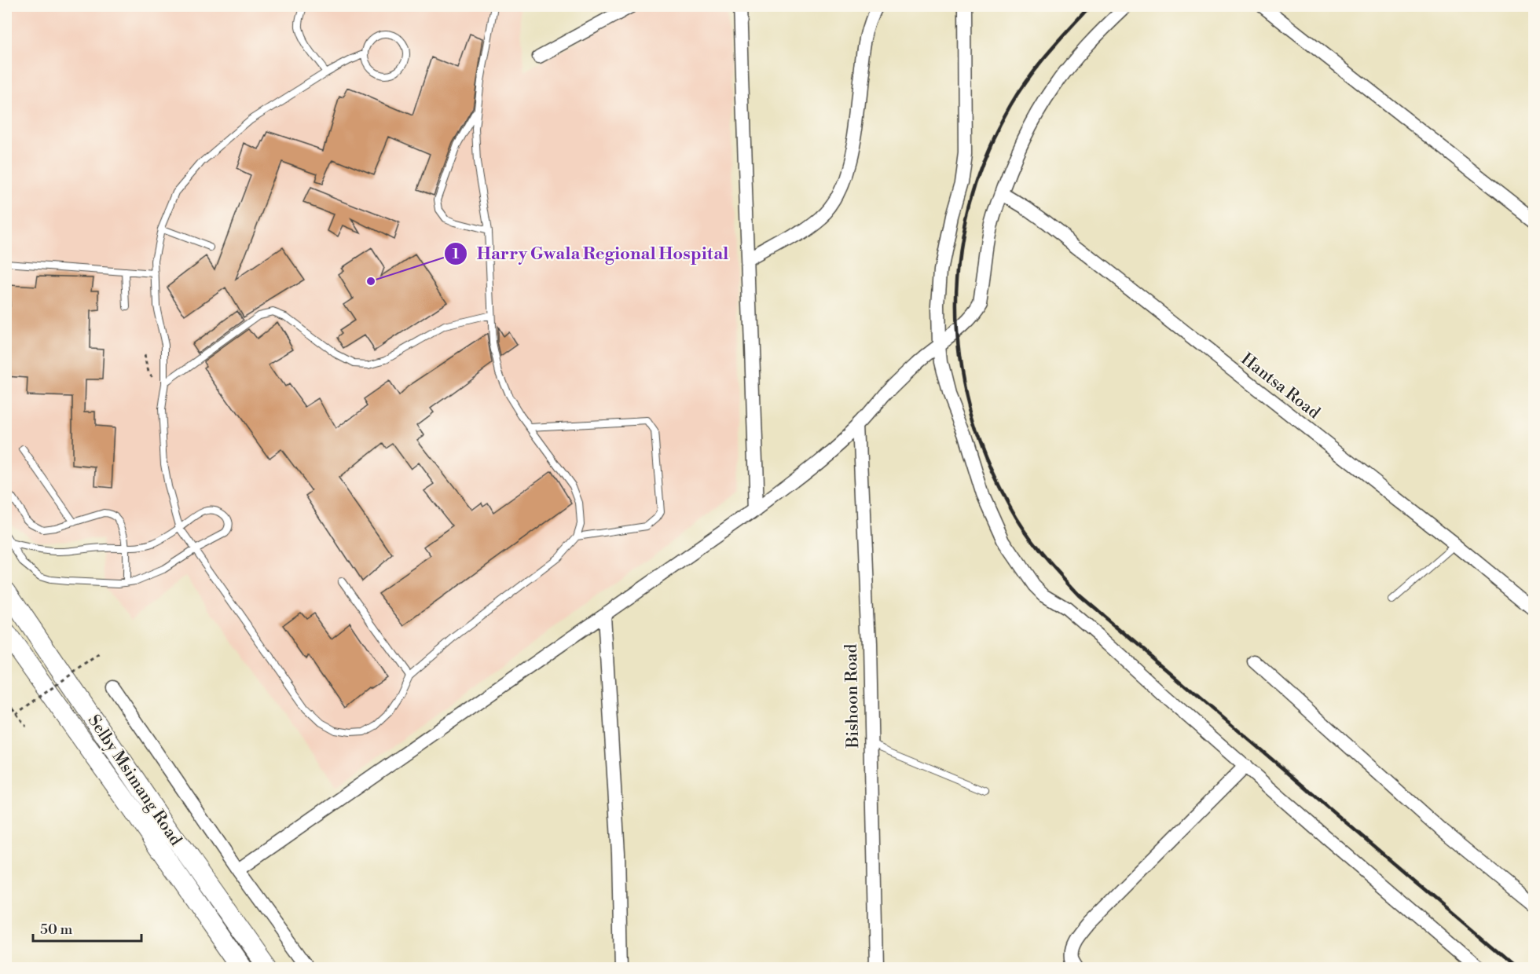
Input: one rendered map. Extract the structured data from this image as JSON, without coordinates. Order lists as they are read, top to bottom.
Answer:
{
  "streets": {
    "main road": ["Selby Msimang Road"],
    "street": ["Hantsa Road", "Bishoon Road"]
  },
  "places": ["Harry Gwala Regional Hospital"],
  "scale_bar": "50 m"
}
